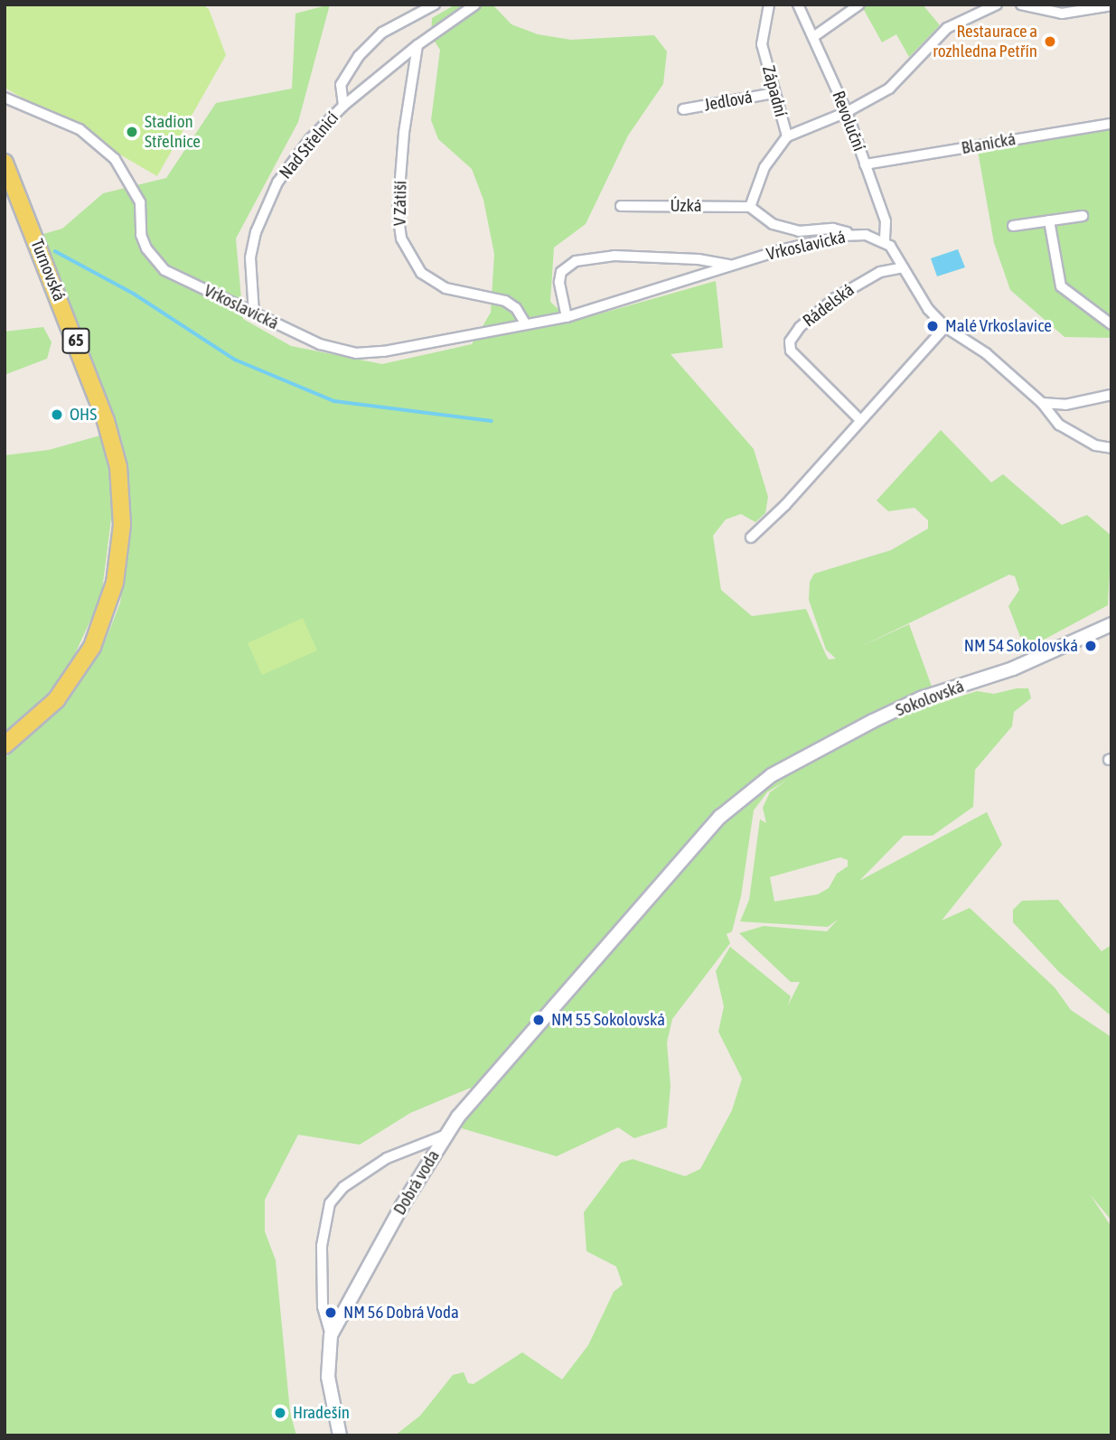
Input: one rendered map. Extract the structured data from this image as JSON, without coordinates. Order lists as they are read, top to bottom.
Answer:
{
  "streets": {
    "main road": ["Turnovská", "65"],
    "street": [
      "Západní",
      "Jedlová",
      "Revoluční",
      "Blanická",
      "Nad Střelnicí",
      "V Zátiší",
      "Úzká",
      "Vrkoslavická",
      "Rádelská",
      "Sokolovská",
      "Dobrá voda"
    ]
  },
  "crossings": [
    ["Západní", "Jedlová"],
    ["Západní", "Úzká"],
    ["Revoluční", "Blanická"],
    ["Revoluční", "Vrkoslavická"],
    ["Nad Střelnicí", "V Zátiší"],
    ["Nad Střelnicí", "Vrkoslavická"],
    ["V Zátiší", "Vrkoslavická"],
    ["Sokolovská", "Dobrá voda"]
  ],
  "places": [
    "Restaurace a rozhledna Petřín",
    "Stadion Střelnice",
    "Malé Vrkoslavice",
    "OHS",
    "NM 54 Sokolovská",
    "NM 55 Sokolovská",
    "NM 56 Dobrá Voda",
    "Hradešín"
  ]
}
